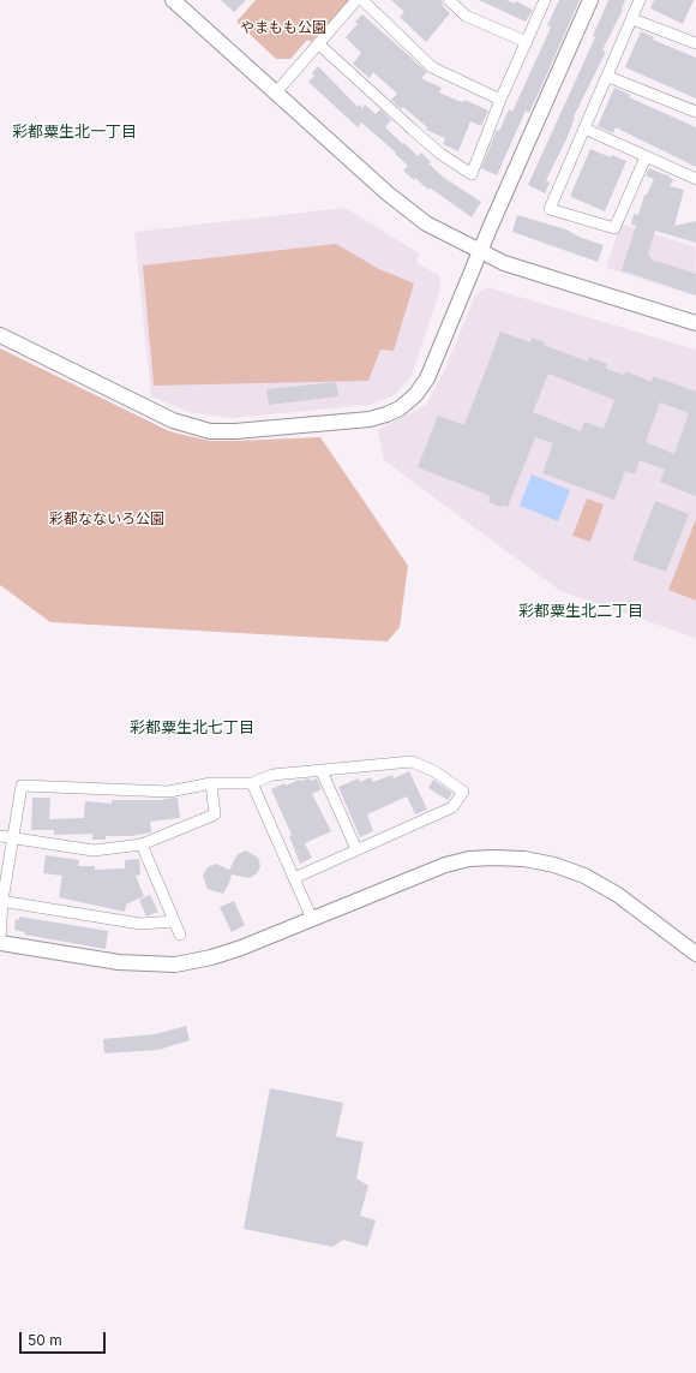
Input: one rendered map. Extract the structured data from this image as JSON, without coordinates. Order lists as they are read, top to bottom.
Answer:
{
  "districts": ["彩都粟生北一丁目", "彩都粟生北二丁目", "彩都粟生北七丁目"],
  "parks": ["やまもも公園", "彩都なないろ公園"],
  "scale_bar": "50 m"
}
